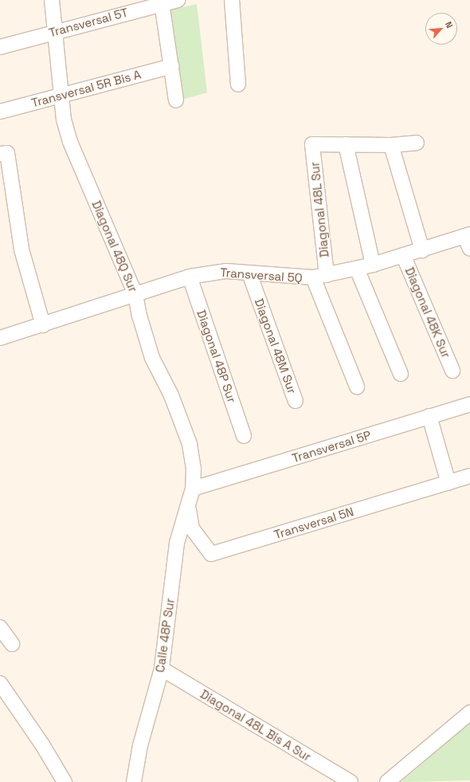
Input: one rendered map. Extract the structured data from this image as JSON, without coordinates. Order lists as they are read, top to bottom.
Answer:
{
  "streets": {
    "street": [
      "Transversal 5T",
      "Transversal 5R Bis A",
      "Diagonal 48L Sur",
      "Diagonal 48Q Sur",
      "Transversal 5Q",
      "Diagonal 48K Sur",
      "Diagonal 48M Sur",
      "Diagonal 48P Sur",
      "Transversal 5P",
      "Transversal 5N",
      "Calle 48P Sur",
      "Diagonal 48L Bis A Sur"
    ]
  },
  "crossings": [
    ["Transversal 5T", "Diagonal 48Q Sur"],
    ["Transversal 5R Bis A", "Diagonal 48Q Sur"],
    ["Diagonal 48L Sur", "Transversal 5Q"],
    ["Diagonal 48Q Sur", "Transversal 5Q"],
    ["Diagonal 48Q Sur", "Transversal 5P"],
    ["Diagonal 48Q Sur", "Calle 48P Sur"],
    ["Transversal 5Q", "Diagonal 48K Sur"],
    ["Transversal 5Q", "Diagonal 48M Sur"],
    ["Transversal 5Q", "Diagonal 48P Sur"],
    ["Transversal 5P", "Calle 48P Sur"],
    ["Transversal 5N", "Calle 48P Sur"],
    ["Calle 48P Sur", "Diagonal 48L Bis A Sur"]
  ],
  "north": "top right"
}
